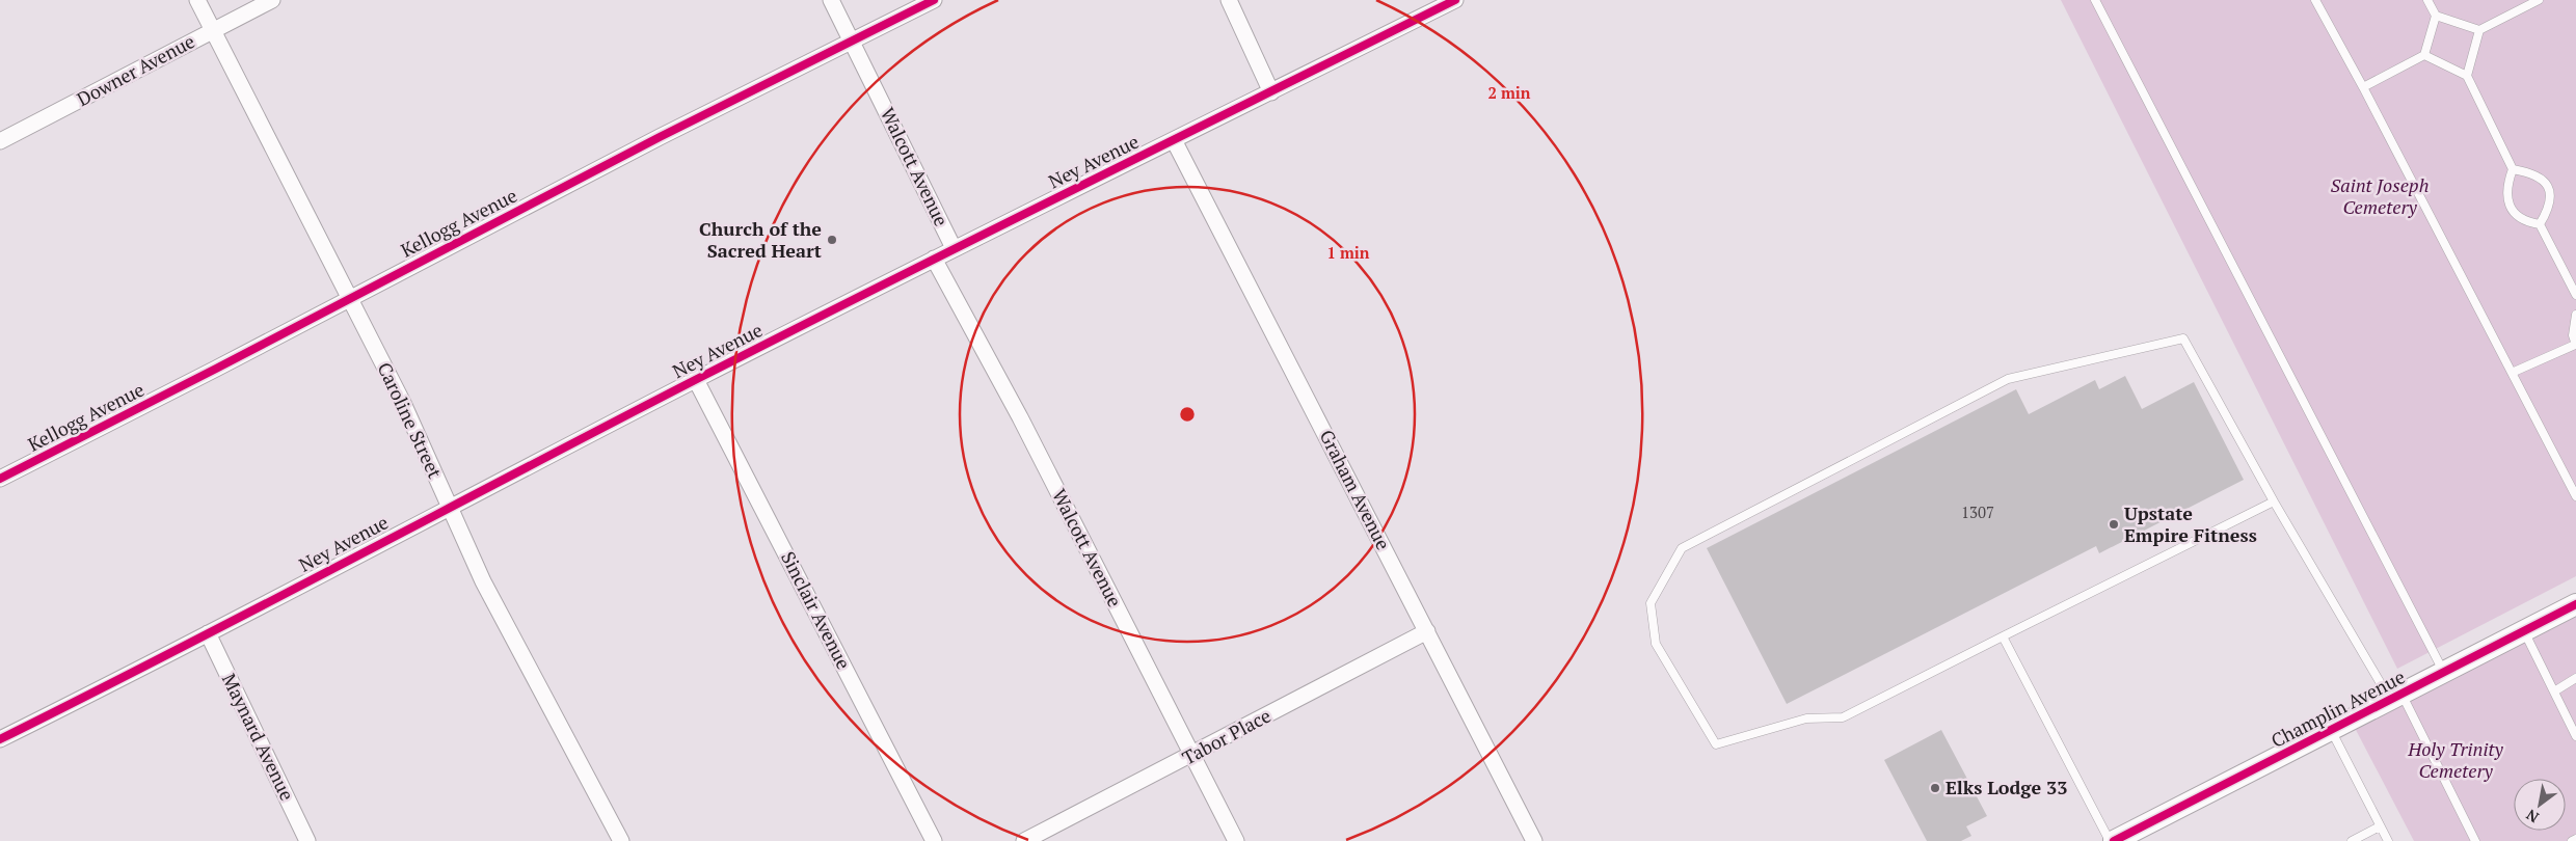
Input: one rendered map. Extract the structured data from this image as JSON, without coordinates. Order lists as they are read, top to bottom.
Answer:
{
  "streets": {
    "street": [
      "Downer Avenue",
      "Ney Avenue",
      "Walcott Avenue",
      "Kellogg Avenue",
      "Caroline Street",
      "Graham Avenue",
      "Sinclair Avenue",
      "Champlin Avenue",
      "Maynard Avenue",
      "Tabor Place"
    ]
  },
  "crossings": [
    ["Downer Avenue", "Caroline Street"],
    ["Ney Avenue", "Walcott Avenue"],
    ["Ney Avenue", "Caroline Street"],
    ["Ney Avenue", "Graham Avenue"],
    ["Ney Avenue", "Sinclair Avenue"],
    ["Ney Avenue", "Maynard Avenue"],
    ["Walcott Avenue", "Kellogg Avenue"],
    ["Walcott Avenue", "Tabor Place"],
    ["Kellogg Avenue", "Caroline Street"],
    ["Graham Avenue", "Tabor Place"]
  ],
  "parks": ["Saint Joseph Cemetery", "Holy Trinity Cemetery"],
  "places": ["Church of the Sacred Heart", "Upstate Empire Fitness", "Elks Lodge 33"],
  "house_numbers": ["1307"],
  "north": "bottom left",
  "rings": ["2 min", "1 min"]
}
